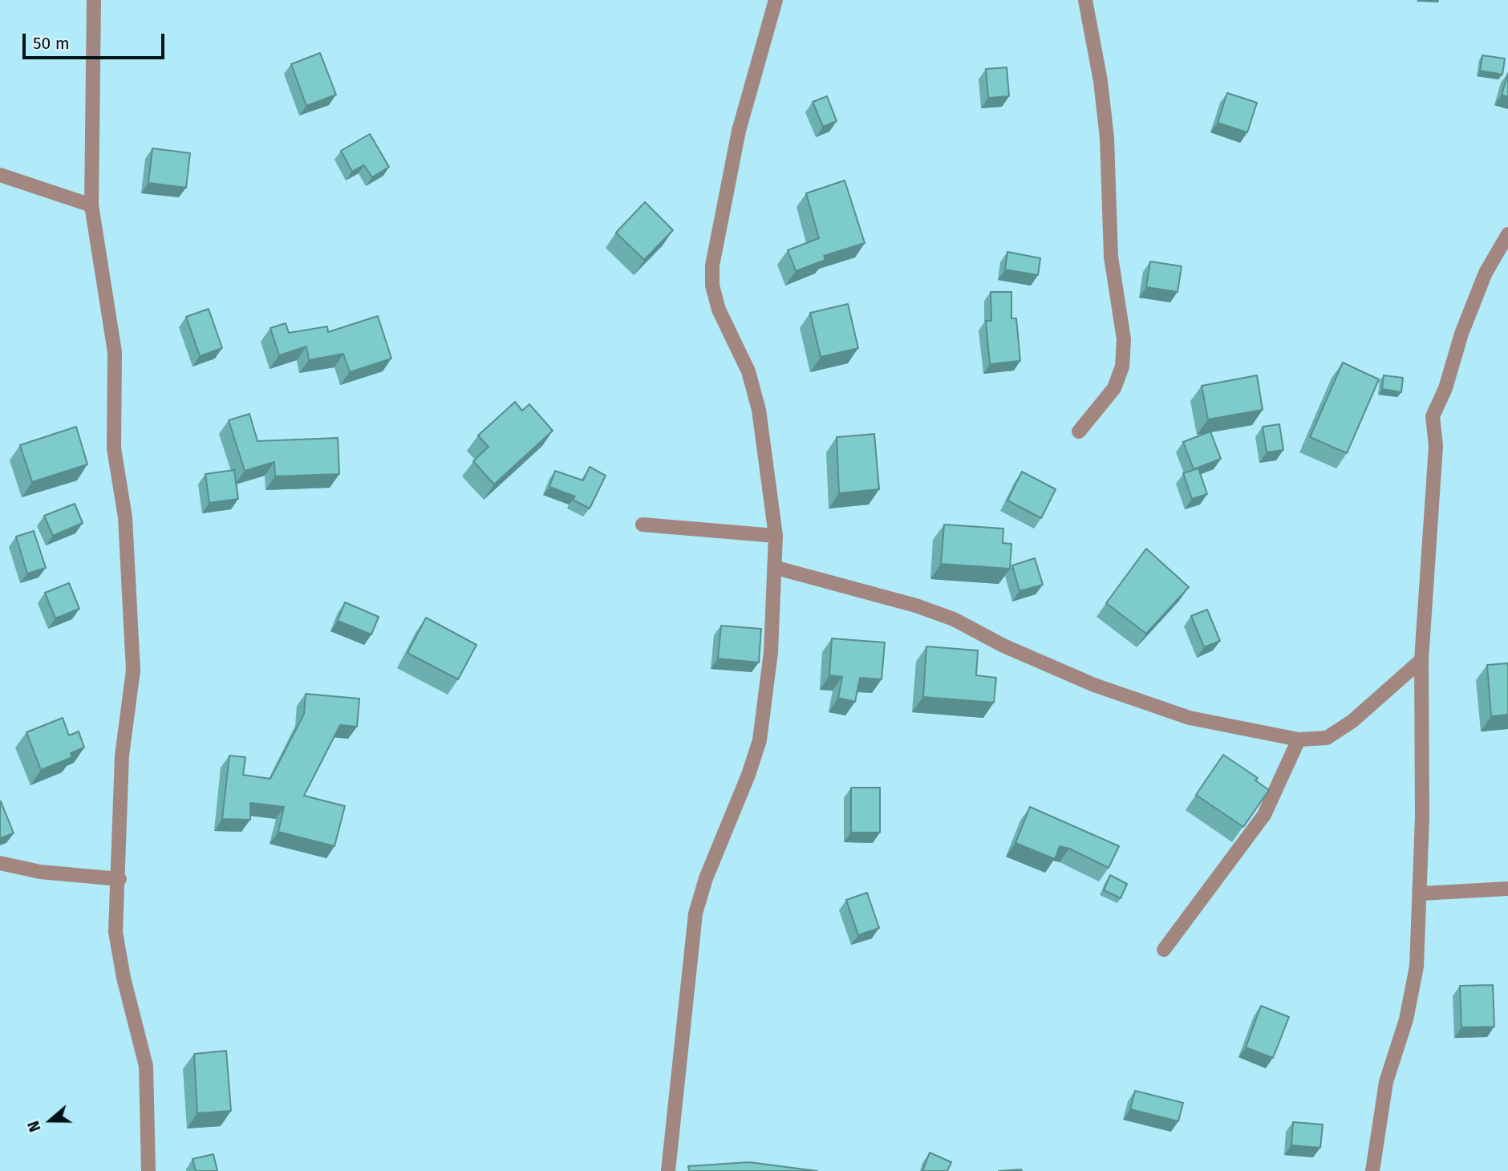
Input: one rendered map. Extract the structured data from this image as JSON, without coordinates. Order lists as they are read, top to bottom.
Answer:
{
  "scale_bar": "50 m",
  "north": "left"
}
